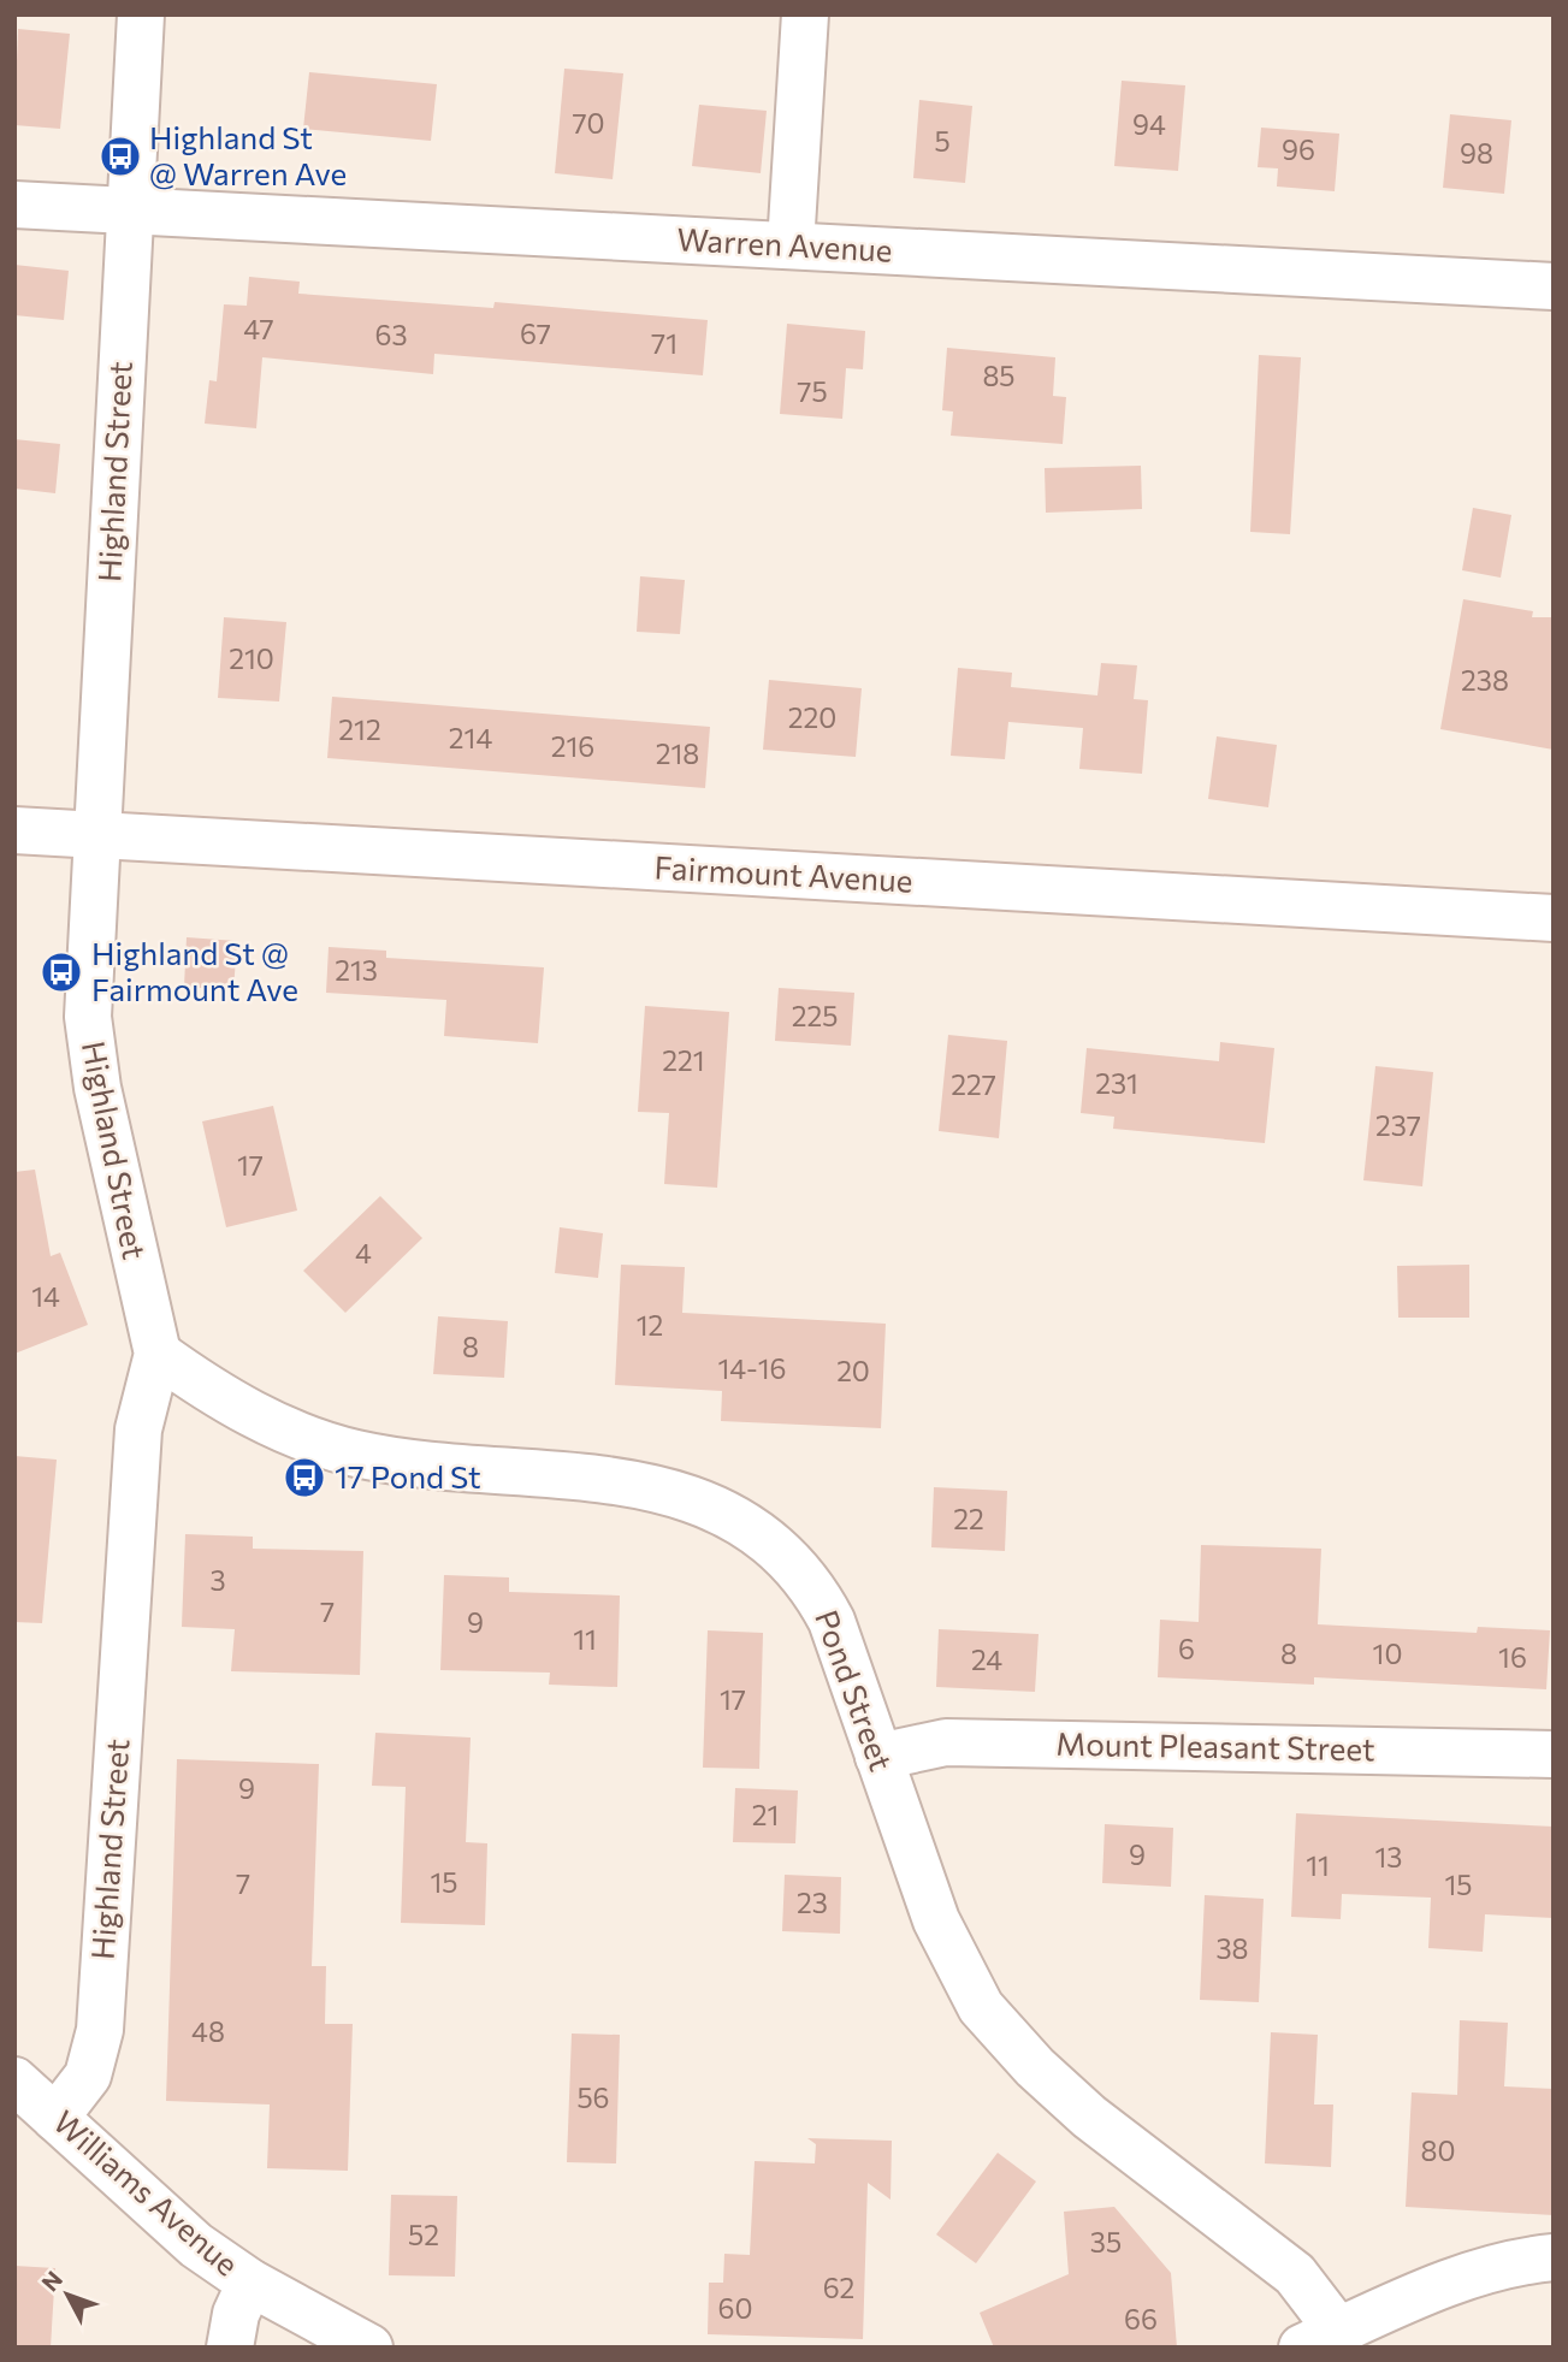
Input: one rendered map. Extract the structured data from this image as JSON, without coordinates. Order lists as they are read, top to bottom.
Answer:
{
  "streets": {
    "street": [
      "Warren Avenue",
      "Highland Street",
      "Fairmount Avenue",
      "Pond Street",
      "Mount Pleasant Street",
      "Williams Avenue"
    ]
  },
  "crossings": [
    ["Warren Avenue", "Highland Street"],
    ["Highland Street", "Fairmount Avenue"],
    ["Highland Street", "Pond Street"],
    ["Highland Street", "Williams Avenue"],
    ["Pond Street", "Mount Pleasant Street"]
  ],
  "places": {
    "bus stop": ["Highland St @ Warren Ave", "Highland St @ Fairmount Ave", "17 Pond St"]
  },
  "house_numbers": [
    "70",
    "94",
    "5",
    "96",
    "98",
    "47",
    "67",
    "63",
    "71",
    "85",
    "75",
    "210",
    "238",
    "220",
    "212",
    "214",
    "216",
    "218",
    "213",
    "225",
    "221",
    "231",
    "227",
    "237",
    "17",
    "4",
    "14",
    "12",
    "8",
    "14-16",
    "20",
    "22",
    "3",
    "7",
    "9",
    "11",
    "6",
    "8",
    "10",
    "16",
    "24",
    "17",
    "9",
    "21",
    "9",
    "13",
    "11",
    "15",
    "7",
    "15",
    "23",
    "38",
    "48",
    "56",
    "80",
    "52",
    "35",
    "62",
    "60",
    "66"
  ],
  "north": "top left"
}
